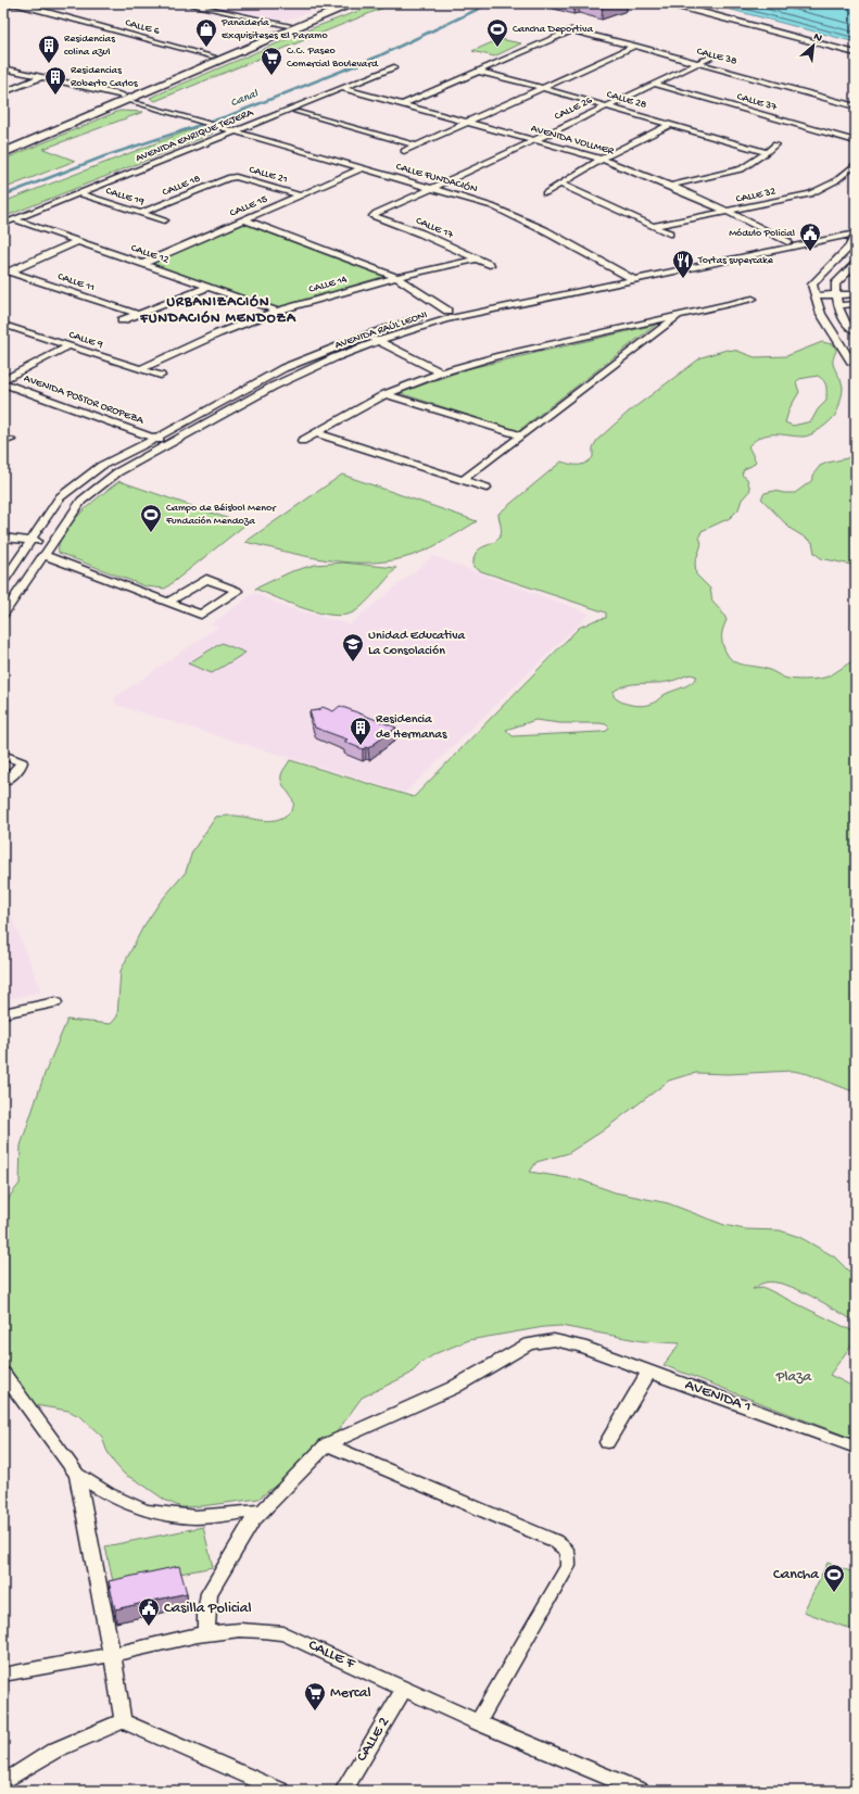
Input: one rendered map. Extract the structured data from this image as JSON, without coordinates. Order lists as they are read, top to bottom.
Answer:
{
  "streets": {
    "street": [
      "CALLE 6",
      "CALLE 38",
      "CALLE 28",
      "CALLE 37",
      "CALLE 26",
      "AVENIDA ENRIQUE TEJERA",
      "AVENIDA VOLLMER",
      "CALLE 21",
      "CALLE FUNDACIÓN",
      "CALLE 18",
      "CALLE 32",
      "CALLE 19",
      "CALLE 15",
      "CALLE 17",
      "CALLE 12",
      "CALLE 11",
      "CALLE 14",
      "AVENIDA RAÚL LEONI",
      "CALLE 9",
      "AVENIDA POSTOR OROPEZA",
      "AVENIDA 1",
      "CALLE F",
      "CALLE 2"
    ]
  },
  "crossings": [
    ["CALLE 38", "CALLE 28"],
    ["CALLE 38", "CALLE 26"],
    ["CALLE 28", "CALLE 26"],
    ["CALLE 37", "CALLE 26"],
    ["CALLE 26", "AVENIDA VOLLMER"],
    ["CALLE 26", "CALLE FUNDACIÓN"],
    ["CALLE 26", "CALLE 17"],
    ["AVENIDA ENRIQUE TEJERA", "AVENIDA VOLLMER"],
    ["AVENIDA ENRIQUE TEJERA", "CALLE FUNDACIÓN"],
    ["AVENIDA ENRIQUE TEJERA", "CALLE 19"],
    ["AVENIDA ENRIQUE TEJERA", "CALLE 12"],
    ["AVENIDA VOLLMER", "CALLE 32"],
    ["AVENIDA VOLLMER", "AVENIDA RAÚL LEONI"],
    ["CALLE 21", "CALLE 18"],
    ["CALLE 21", "CALLE 15"],
    ["CALLE FUNDACIÓN", "CALLE 15"],
    ["CALLE FUNDACIÓN", "AVENIDA RAÚL LEONI"],
    ["CALLE 18", "CALLE 19"],
    ["CALLE 15", "CALLE 12"],
    ["CALLE 17", "CALLE 14"],
    ["CALLE 12", "CALLE 14"],
    ["CALLE 14", "CALLE 9"],
    ["AVENIDA RAÚL LEONI", "AVENIDA POSTOR OROPEZA"],
    ["CALLE F", "CALLE 2"]
  ],
  "districts": ["URBANIZACIÓN FUNDACIÓN MENDOZA"],
  "water": ["Canal"],
  "parks": ["Plaza"],
  "places": {
    "shop": ["Panadería Exquisiteses El Paramo"],
    "sports": ["Cancha Deportiva", "Campo de Béisbol Menor Fundación Mendoza", "Cancha"],
    "building": ["Residencias colina azul", "Residencias Roberto Carlos", "Residencia de Hermanas"],
    "supermarket": ["C.C. Paseo Comercial Boulevard", "Mercal"],
    "public building": ["Módulo Policial", "Casilla Policial"],
    "restaurant": ["Tortas supercake"],
    "school or university": ["Unidad Educativa La Consolación"]
  },
  "north": "top right"
}
